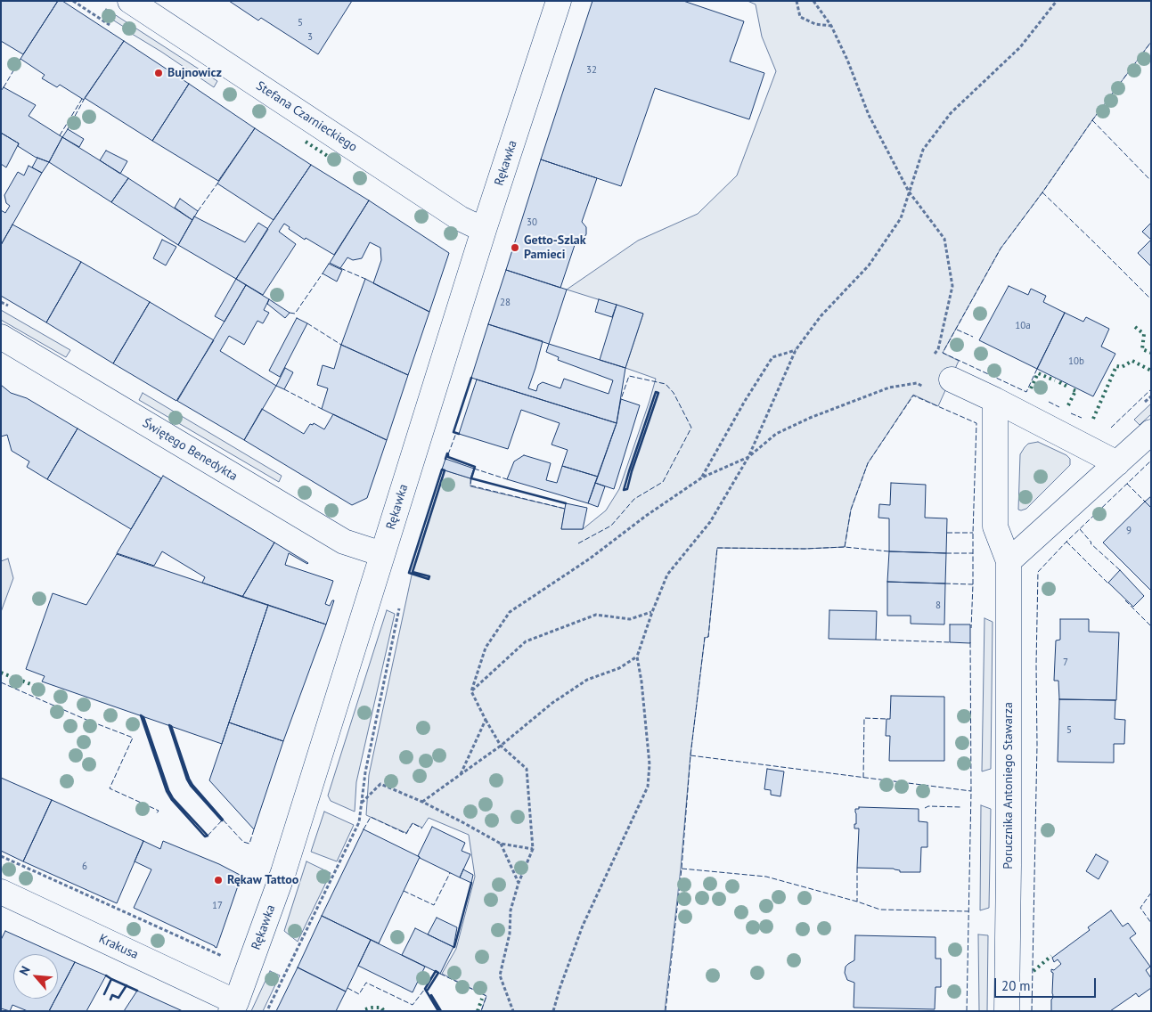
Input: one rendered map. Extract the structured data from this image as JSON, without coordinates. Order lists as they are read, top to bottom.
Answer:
{
  "streets": {
    "street": [
      "Stefana Czarnieckiego",
      "Rękawka",
      "Świętego Benedykta",
      "Porucznika Antoniego Stawarza",
      "Krakusa"
    ]
  },
  "crossings": [
    ["Stefana Czarnieckiego", "Rękawka"],
    ["Rękawka", "Świętego Benedykta"],
    ["Rękawka", "Krakusa"]
  ],
  "places": ["Bujnowicz", "Getto-Szlak Pamieci", "Rękaw Tattoo"],
  "house_numbers": [
    "5",
    "3",
    "32",
    "30",
    "28",
    "10a",
    "10b",
    "9",
    "8",
    "7",
    "5",
    "6",
    "17"
  ],
  "scale_bar": "20 m",
  "north": "top left"
}
